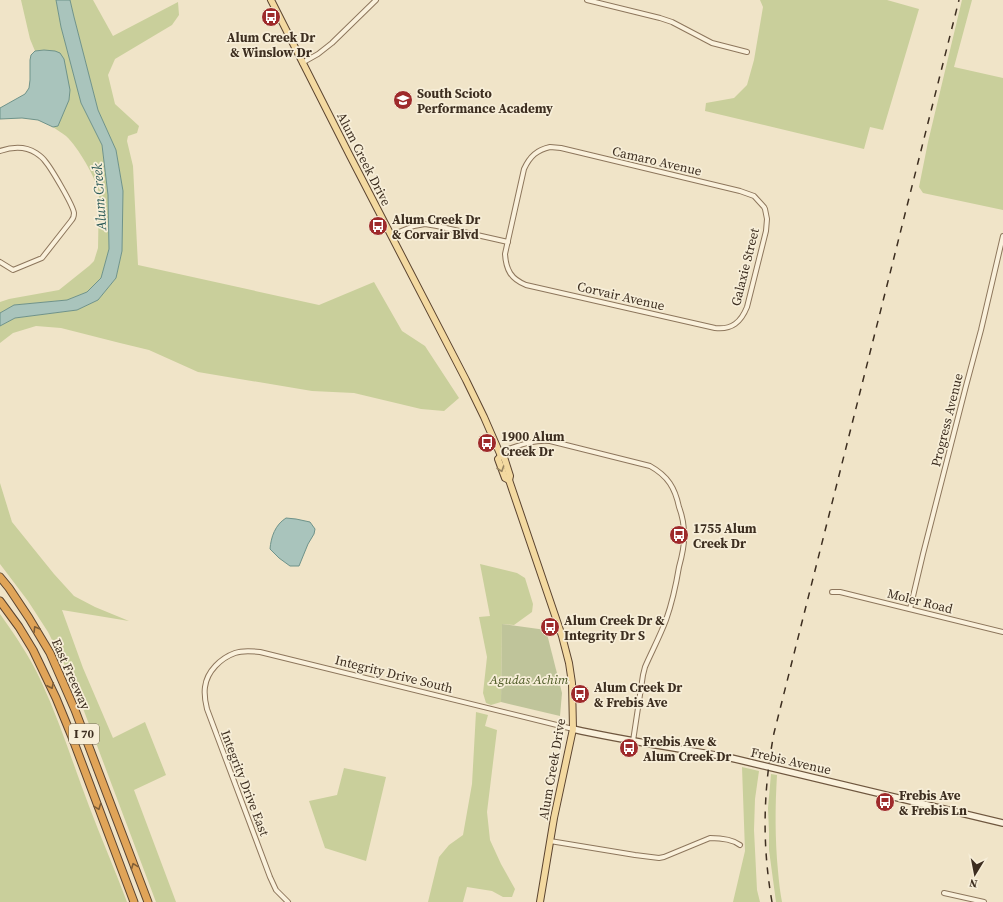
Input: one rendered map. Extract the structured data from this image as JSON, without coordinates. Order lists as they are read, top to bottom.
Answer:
{
  "streets": {
    "highway": ["East Freeway", "I 70"],
    "main road": ["Alum Creek Drive", "Frebis Avenue"],
    "street": [
      "Camaro Avenue",
      "Galaxie Street",
      "Corvair Avenue",
      "Progress Avenue",
      "Moler Road",
      "Integrity Drive South",
      "Integrity Drive East"
    ]
  },
  "crossings": [
    ["Alum Creek Drive", "Integrity Drive South"],
    ["Alum Creek Drive", "Frebis Avenue"],
    ["Camaro Avenue", "Galaxie Street"],
    ["Camaro Avenue", "Corvair Avenue"],
    ["Galaxie Street", "Corvair Avenue"],
    ["Progress Avenue", "Moler Road"],
    ["Integrity Drive South", "Frebis Avenue"],
    ["Integrity Drive South", "Integrity Drive East"]
  ],
  "water": ["Alum Creek"],
  "parks": ["Agudas Achim"],
  "places": {
    "bus stop": [
      "Alum Creek Dr & Winslow Dr",
      "Alum Creek Dr & Corvair Blvd",
      "1900 Alum Creek Dr",
      "1755 Alum Creek Dr",
      "Alum Creek Dr & Integrity Dr S",
      "Alum Creek Dr & Frebis Ave",
      "Frebis Ave & Alum Creek Dr",
      "Frebis Ave & Frebis Ln"
    ],
    "school or university": ["South Scioto Performance Academy"]
  },
  "north": "bottom"
}
